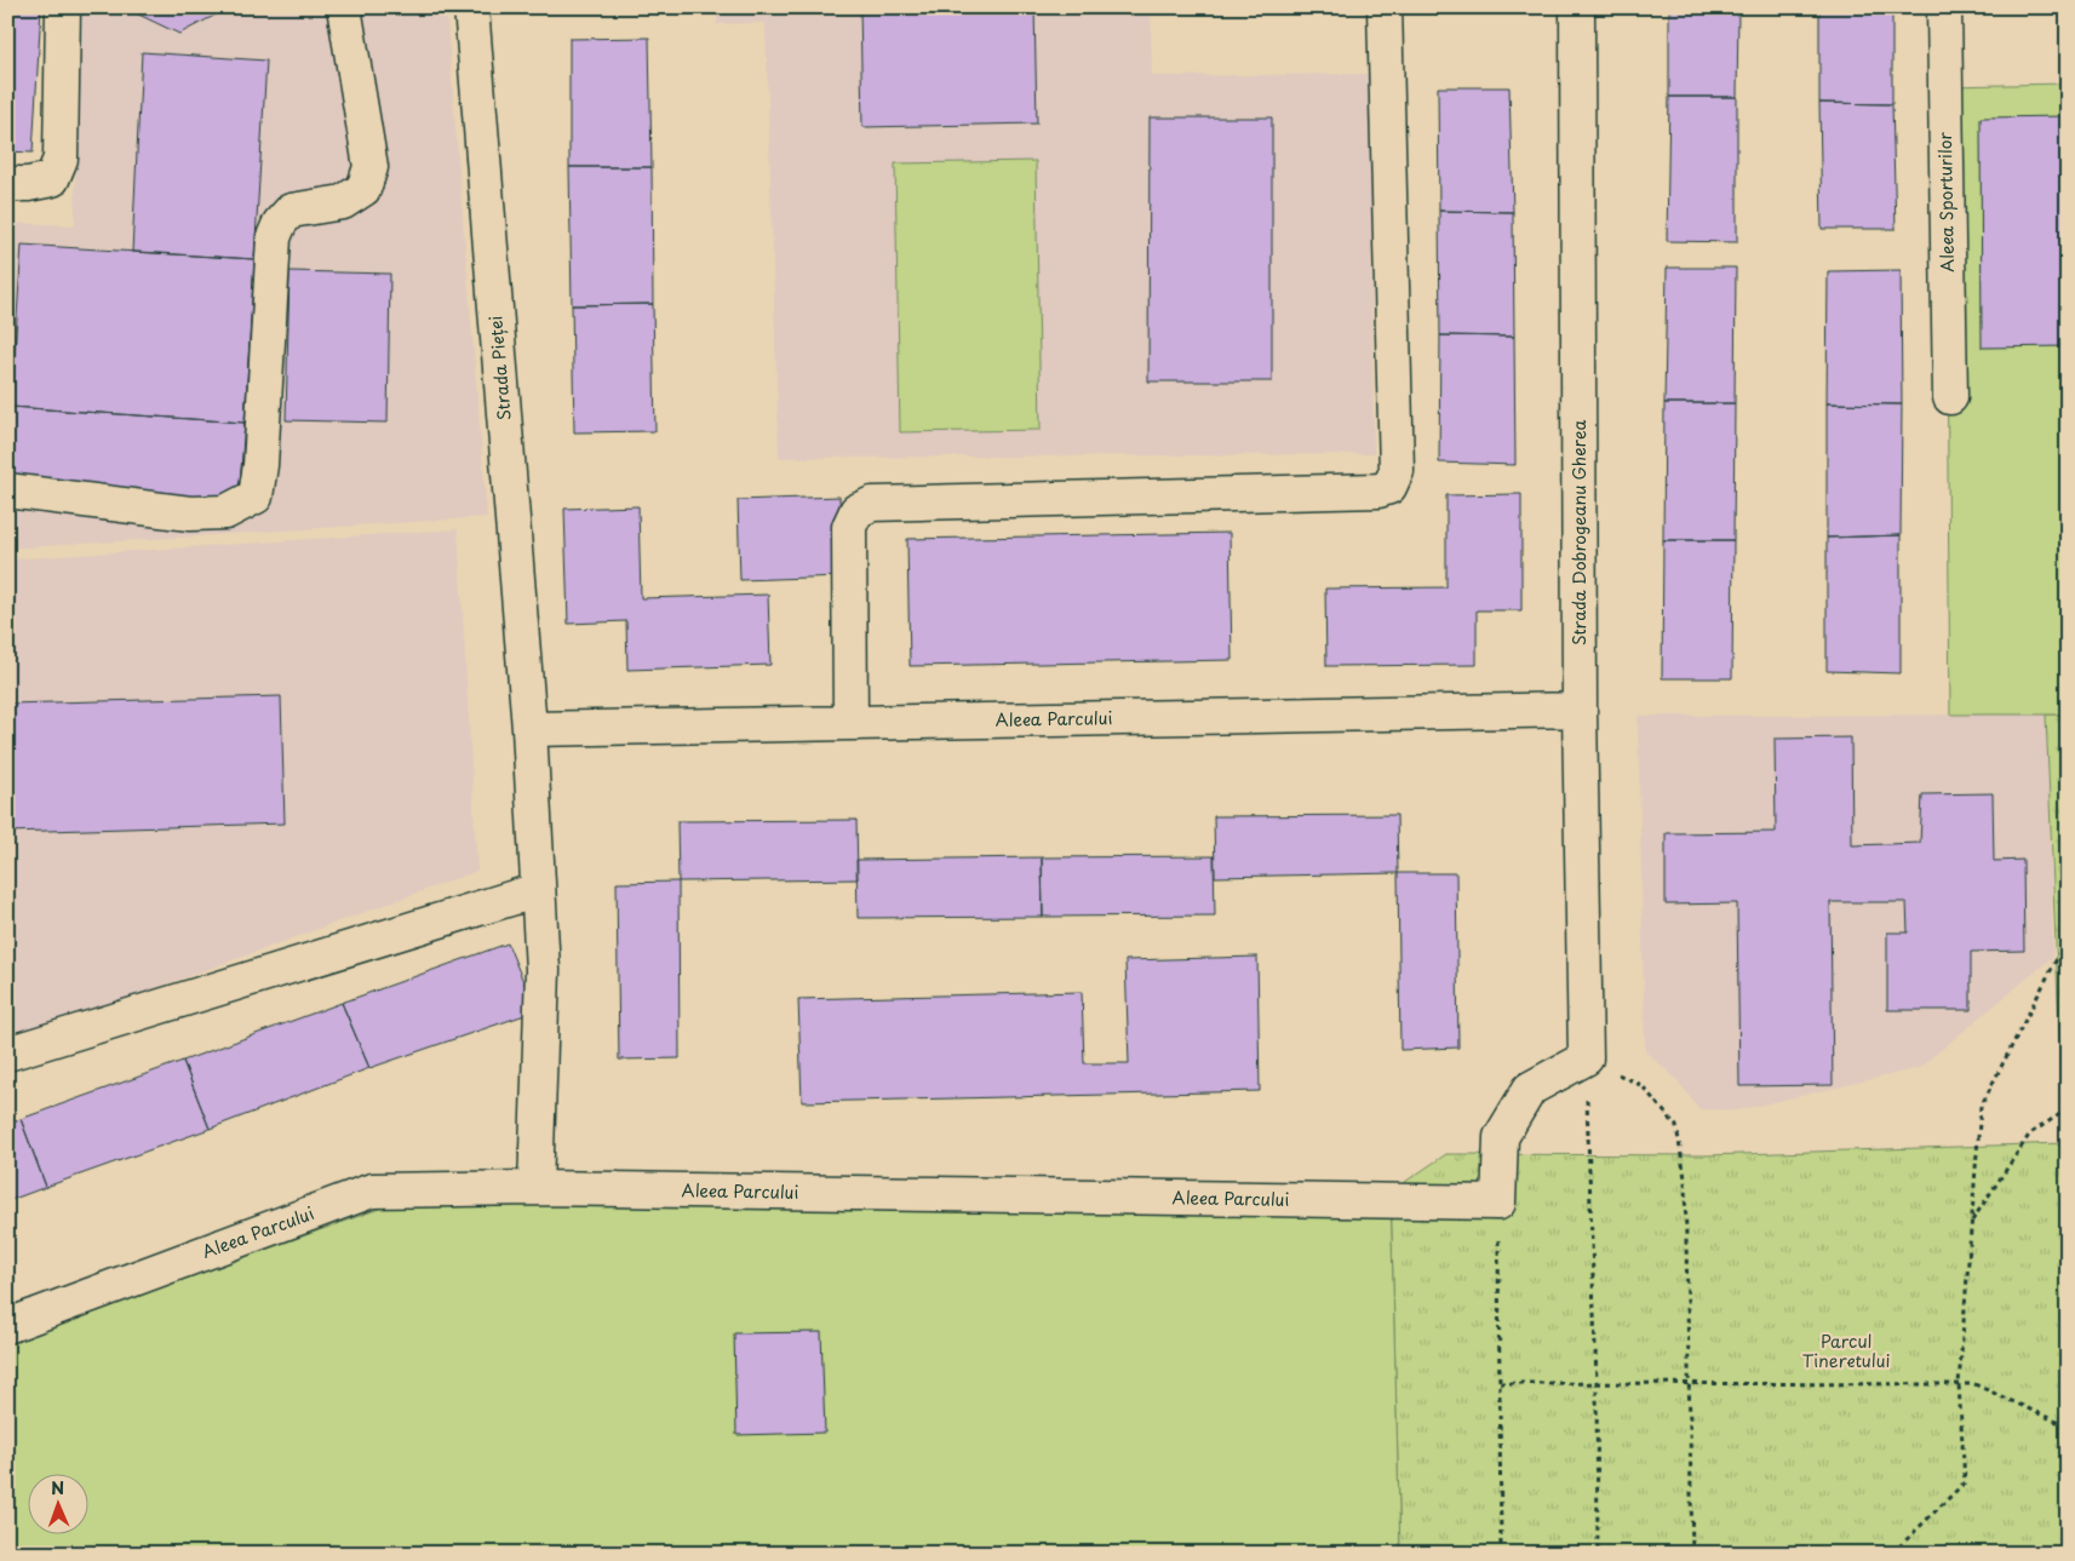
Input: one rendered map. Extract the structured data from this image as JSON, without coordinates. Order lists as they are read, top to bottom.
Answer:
{
  "streets": {
    "street": [
      "Aleea Sporturilor",
      "Strada Pieței",
      "Strada Dobrogeanu Gherea",
      "Aleea Parcului"
    ]
  },
  "crossings": [
    ["Strada Pieței", "Aleea Parcului"],
    ["Strada Dobrogeanu Gherea", "Aleea Parcului"]
  ],
  "parks": ["Parcul Tineretului"],
  "north": "top"
}
